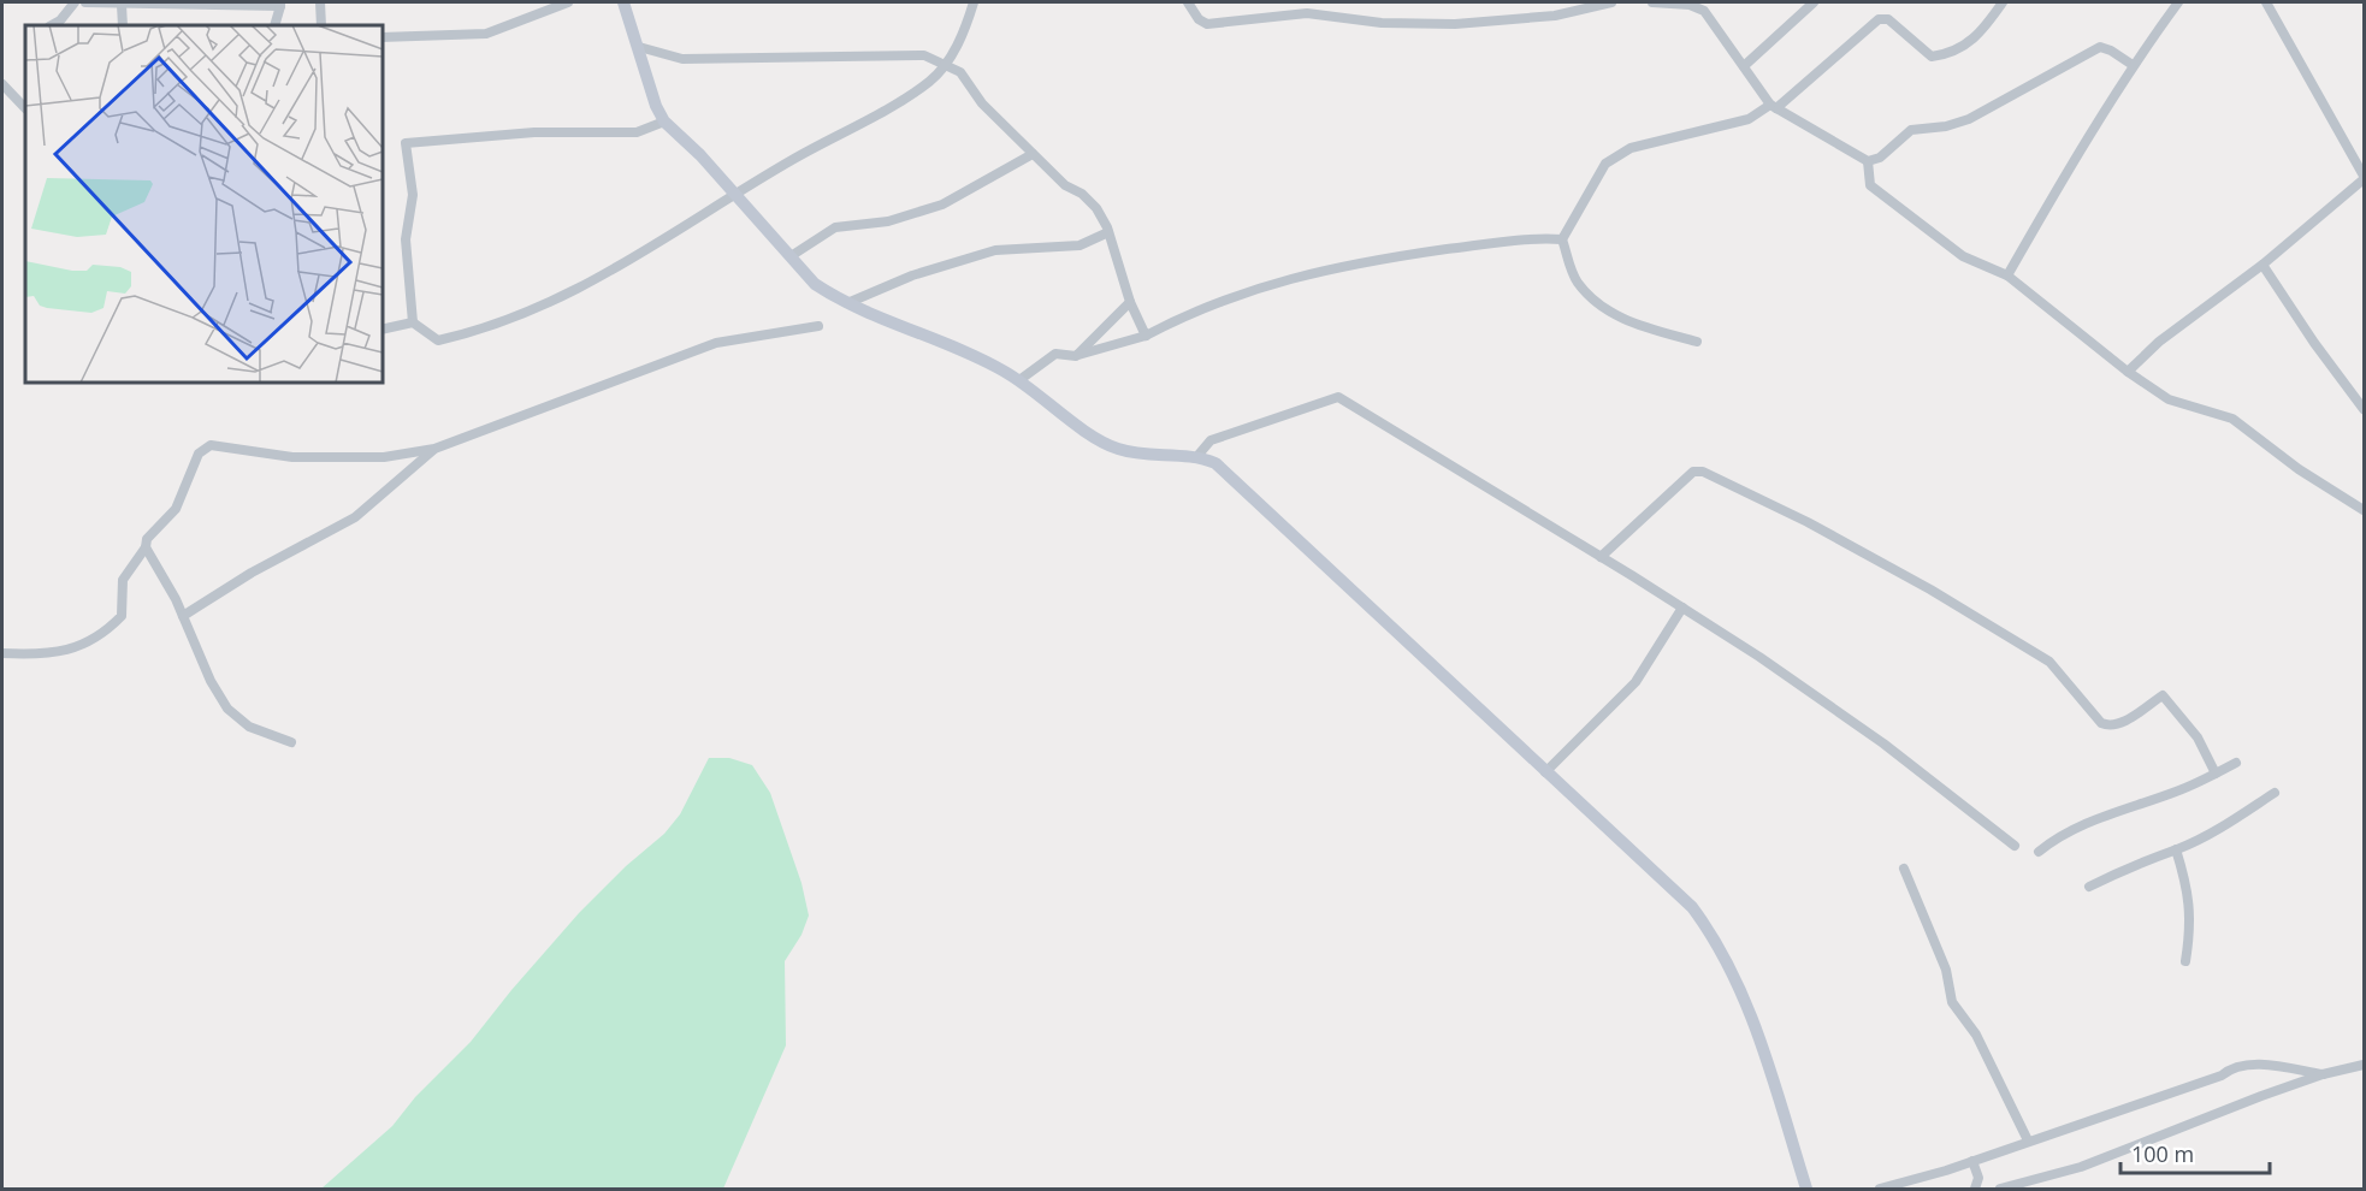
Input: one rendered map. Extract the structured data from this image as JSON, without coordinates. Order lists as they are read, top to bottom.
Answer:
{
  "scale_bar": "100 m"
}
